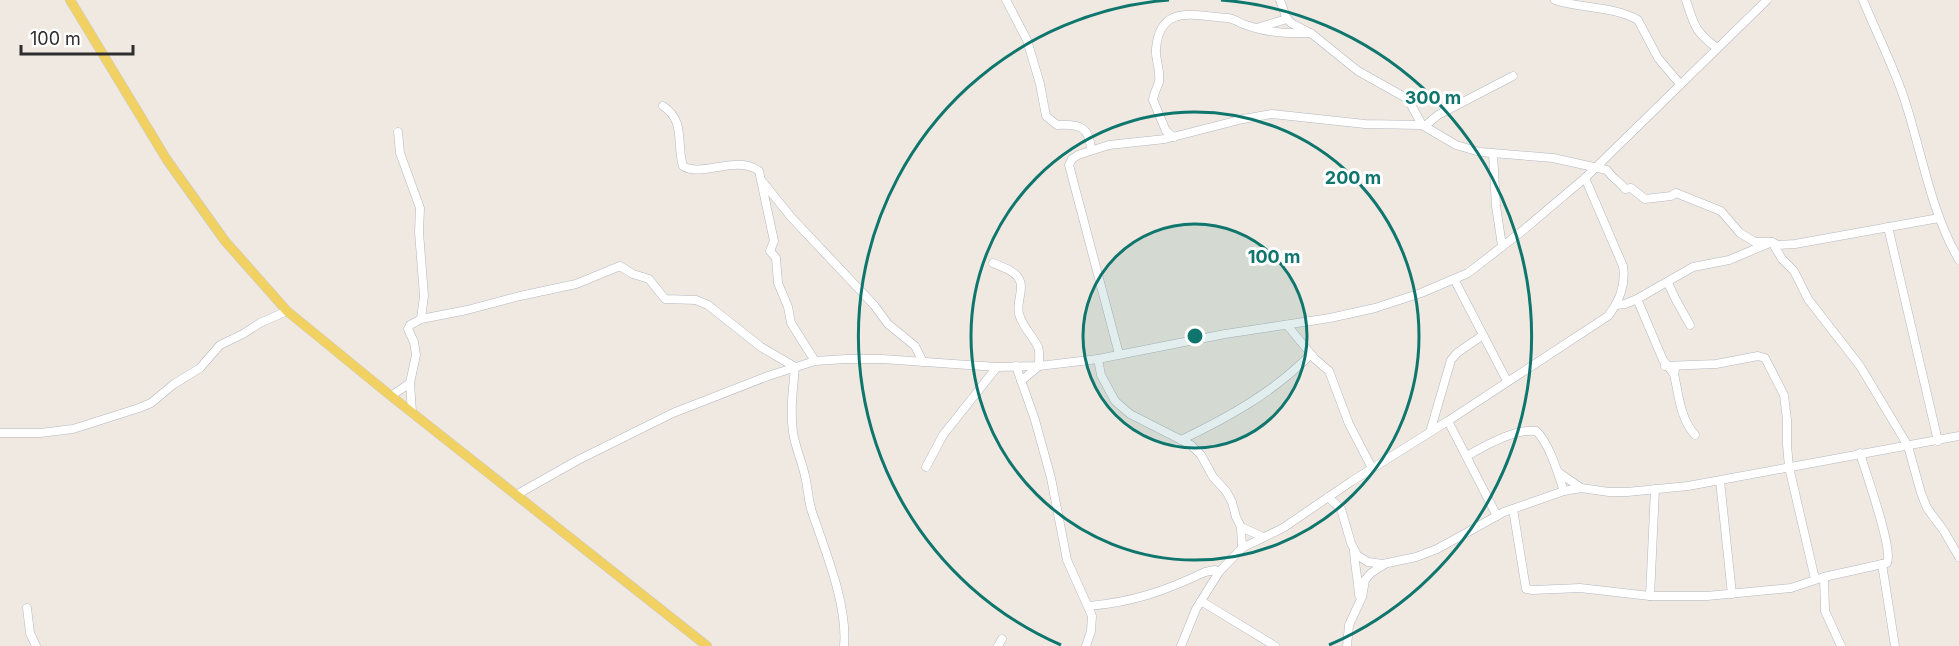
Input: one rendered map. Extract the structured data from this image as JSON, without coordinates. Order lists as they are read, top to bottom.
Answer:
{
  "scale_bar": "100 m",
  "rings": ["300 m", "200 m", "100 m"]
}
